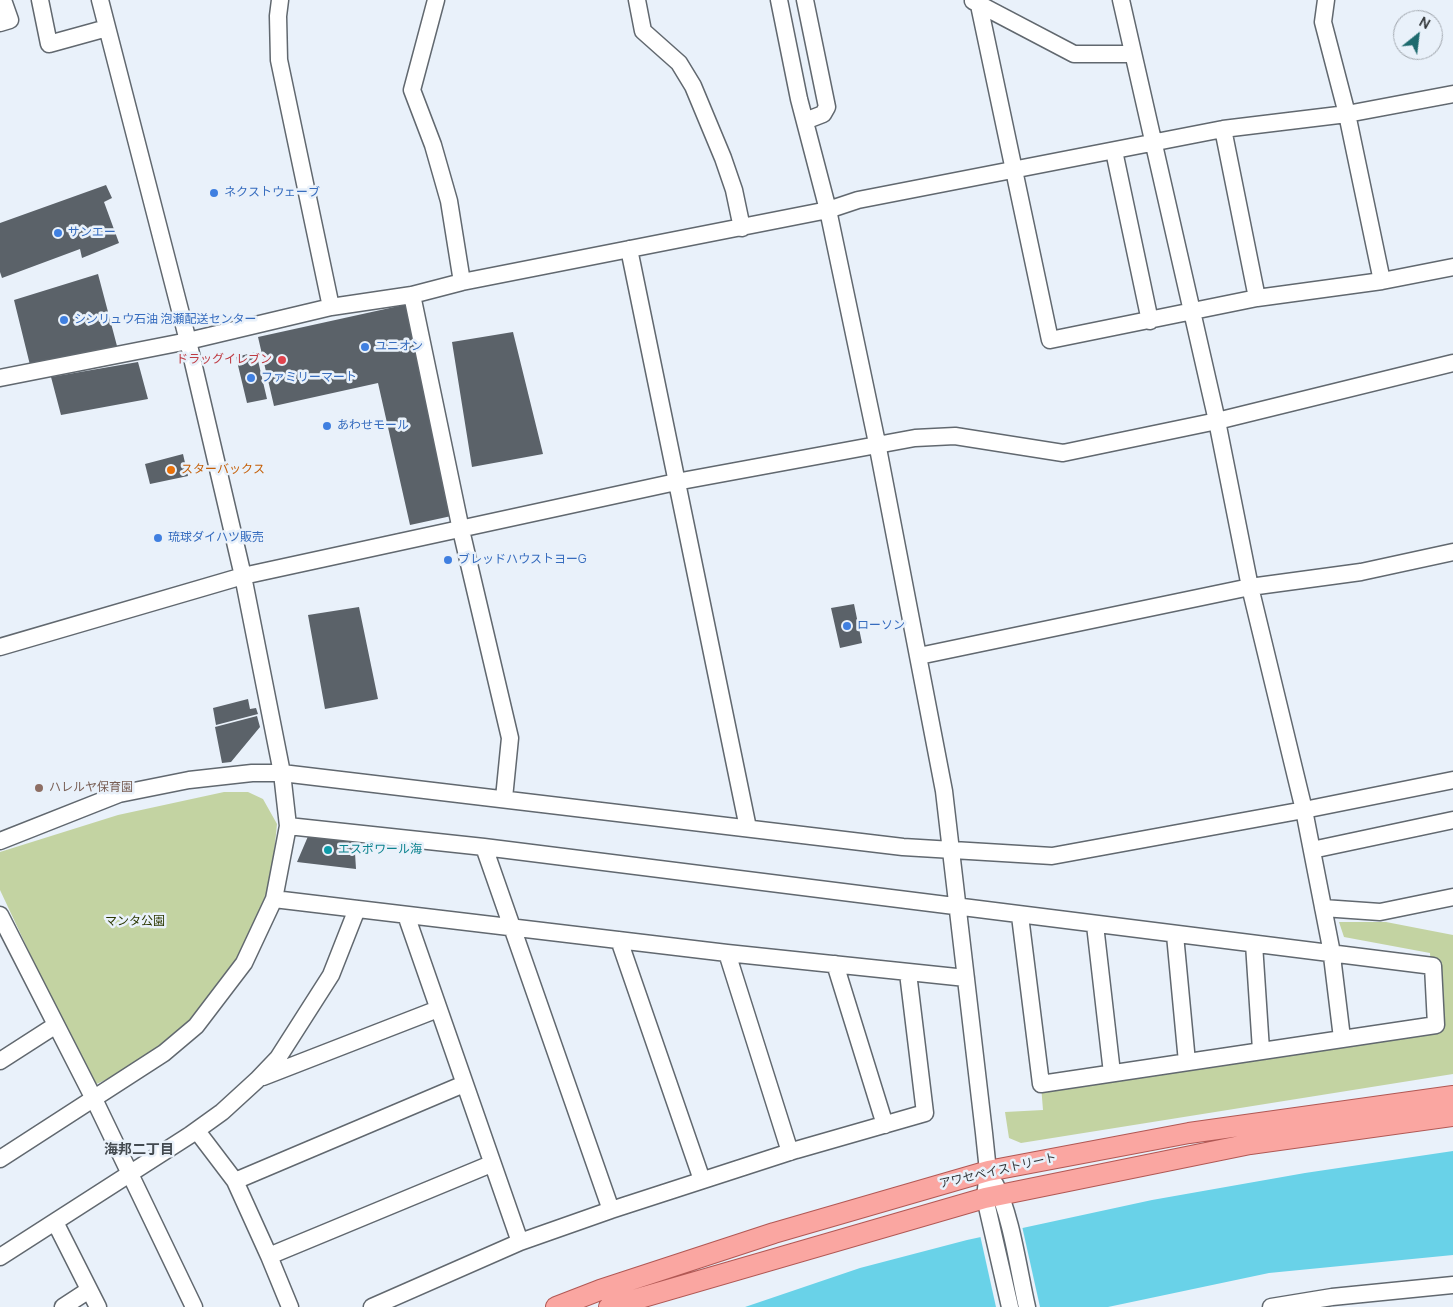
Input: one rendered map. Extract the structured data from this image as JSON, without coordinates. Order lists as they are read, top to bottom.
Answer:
{
  "streets": {
    "main road": ["アワセベイストリート"]
  },
  "districts": ["海邦二丁目"],
  "parks": ["マンタ公園"],
  "places": [
    "ネクストウェーブ",
    "サンエー",
    "シンリュウ石油 泡瀬配送センター",
    "ユニオン",
    "ドラッグイレブン",
    "ファミリーマート",
    "あわせモール",
    "スターバックス",
    "琉球ダイハツ販売",
    "ブレッドハウストヨーG",
    "ローソン",
    "ハレルヤ保育園",
    "エスポワール海"
  ],
  "north": "top right"
}
